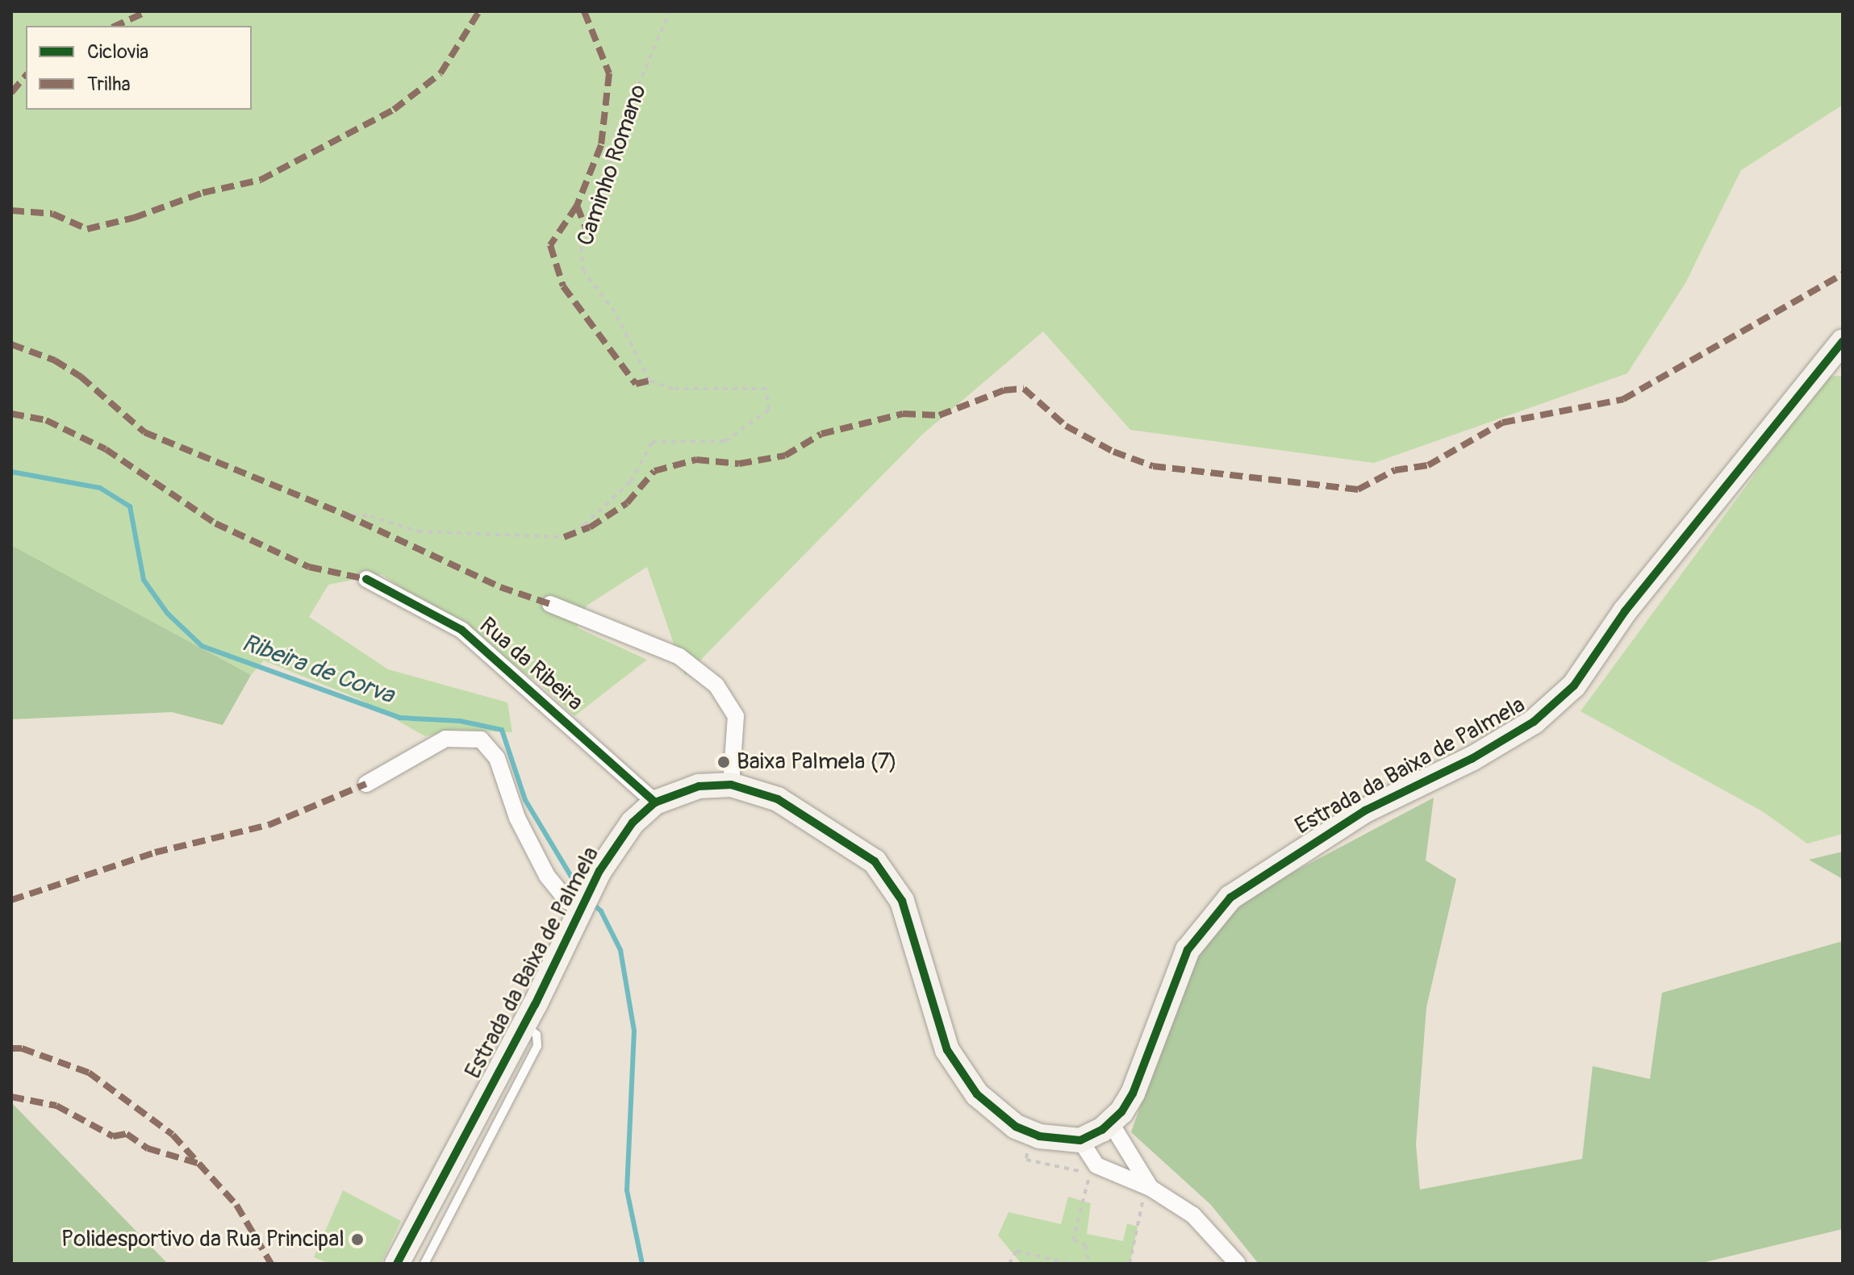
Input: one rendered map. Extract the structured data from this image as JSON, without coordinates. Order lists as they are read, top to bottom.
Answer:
{
  "streets": {
    "street": ["Rua da Ribeira", "Estrada da Baixa de Palmela"],
    "path": ["Caminho Romano"]
  },
  "crossings": [
    ["Rua da Ribeira", "Estrada da Baixa de Palmela"]
  ],
  "water": ["Ribeira de Corva"],
  "places": ["Baixa Palmela (7)", "Polidesportivo da Rua Principal"],
  "legend": ["Ciclovia", "Trilha"]
}
